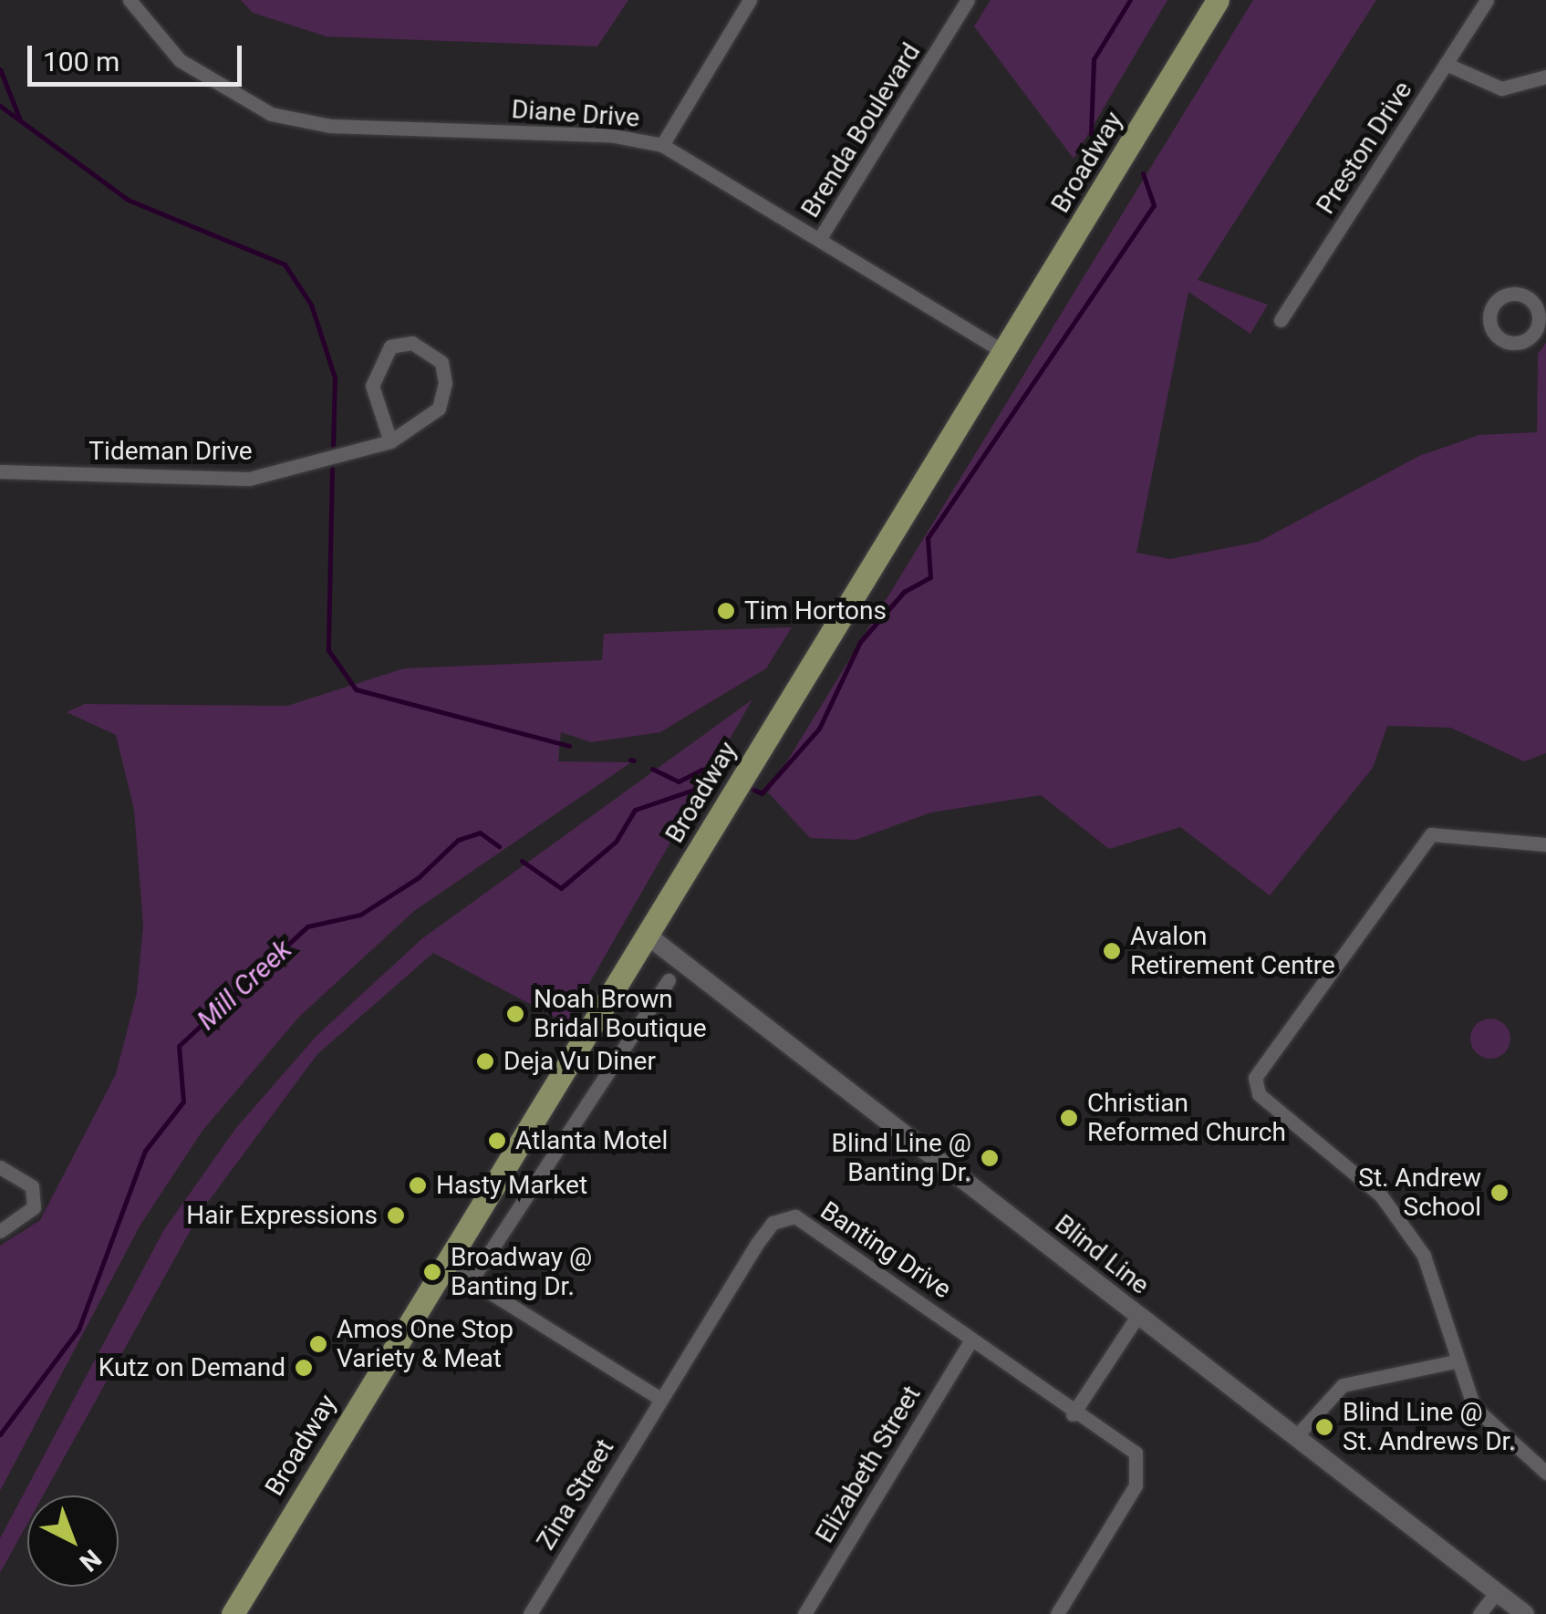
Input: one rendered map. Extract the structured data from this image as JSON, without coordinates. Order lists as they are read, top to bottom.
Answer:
{
  "streets": {
    "main road": ["Broadway"],
    "street": [
      "Diane Drive",
      "Brenda Boulevard",
      "Preston Drive",
      "Tideman Drive",
      "Banting Drive",
      "Blind Line",
      "Elizabeth Street",
      "Zina Street"
    ]
  },
  "crossings": [
    ["Diane Drive", "Brenda Boulevard"],
    ["Diane Drive", "Broadway"],
    ["Broadway", "Blind Line"],
    ["Banting Drive", "Elizabeth Street"],
    ["Banting Drive", "Zina Street"]
  ],
  "water": ["Mill Creek"],
  "places": [
    "Tim Hortons",
    "Avalon Retirement Centre",
    "Noah Brown Bridal Boutique",
    "Deja Vu Diner",
    "Christian Reformed Church",
    "Atlanta Motel",
    "Blind Line @ Banting Dr.",
    "Hasty Market",
    "St. Andrew School",
    "Hair Expressions",
    "Broadway @ Banting Dr.",
    "Amos One Stop Variety & Meat",
    "Kutz on Demand",
    "Blind Line @ St. Andrews Dr."
  ],
  "scale_bar": "100 m",
  "north": "bottom right"
}
